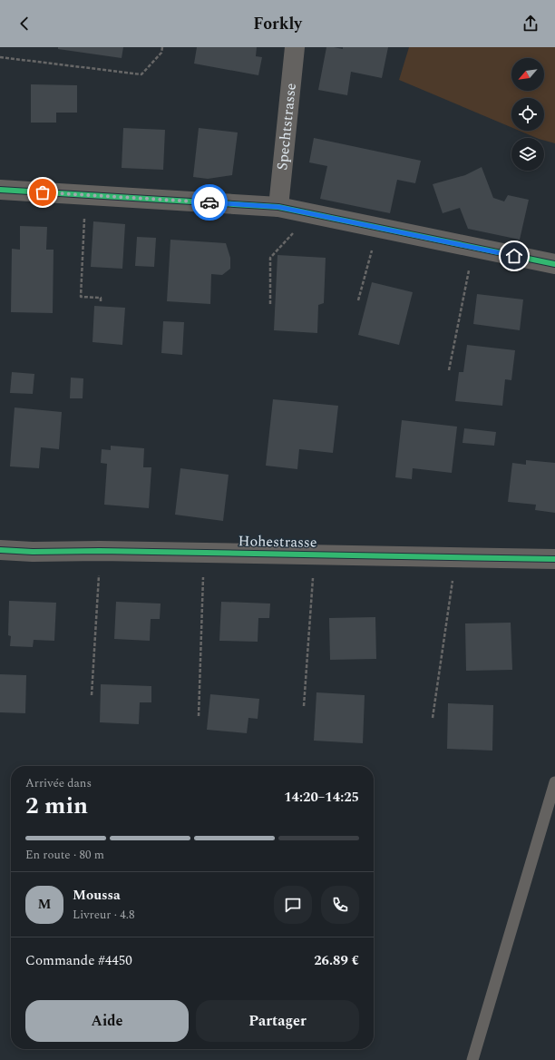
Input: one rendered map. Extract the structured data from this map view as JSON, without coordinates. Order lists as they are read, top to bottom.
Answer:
{
  "streets": {
    "street": ["Spechtstrasse", "Hohestrasse"]
  },
  "north": "bottom left",
  "page": {
    "header": "Forkly",
    "heading": ["2 min", "Arrivée dans", "14:20–14:25"],
    "panel": [
      "Moussa",
      "Livreur · 4.8",
      "Commande #4450",
      "26.89 €"
    ],
    "bar": "En route · 80 m",
    "round": "M",
    "buttons": ["Aide", "Partager"]
  }
}
